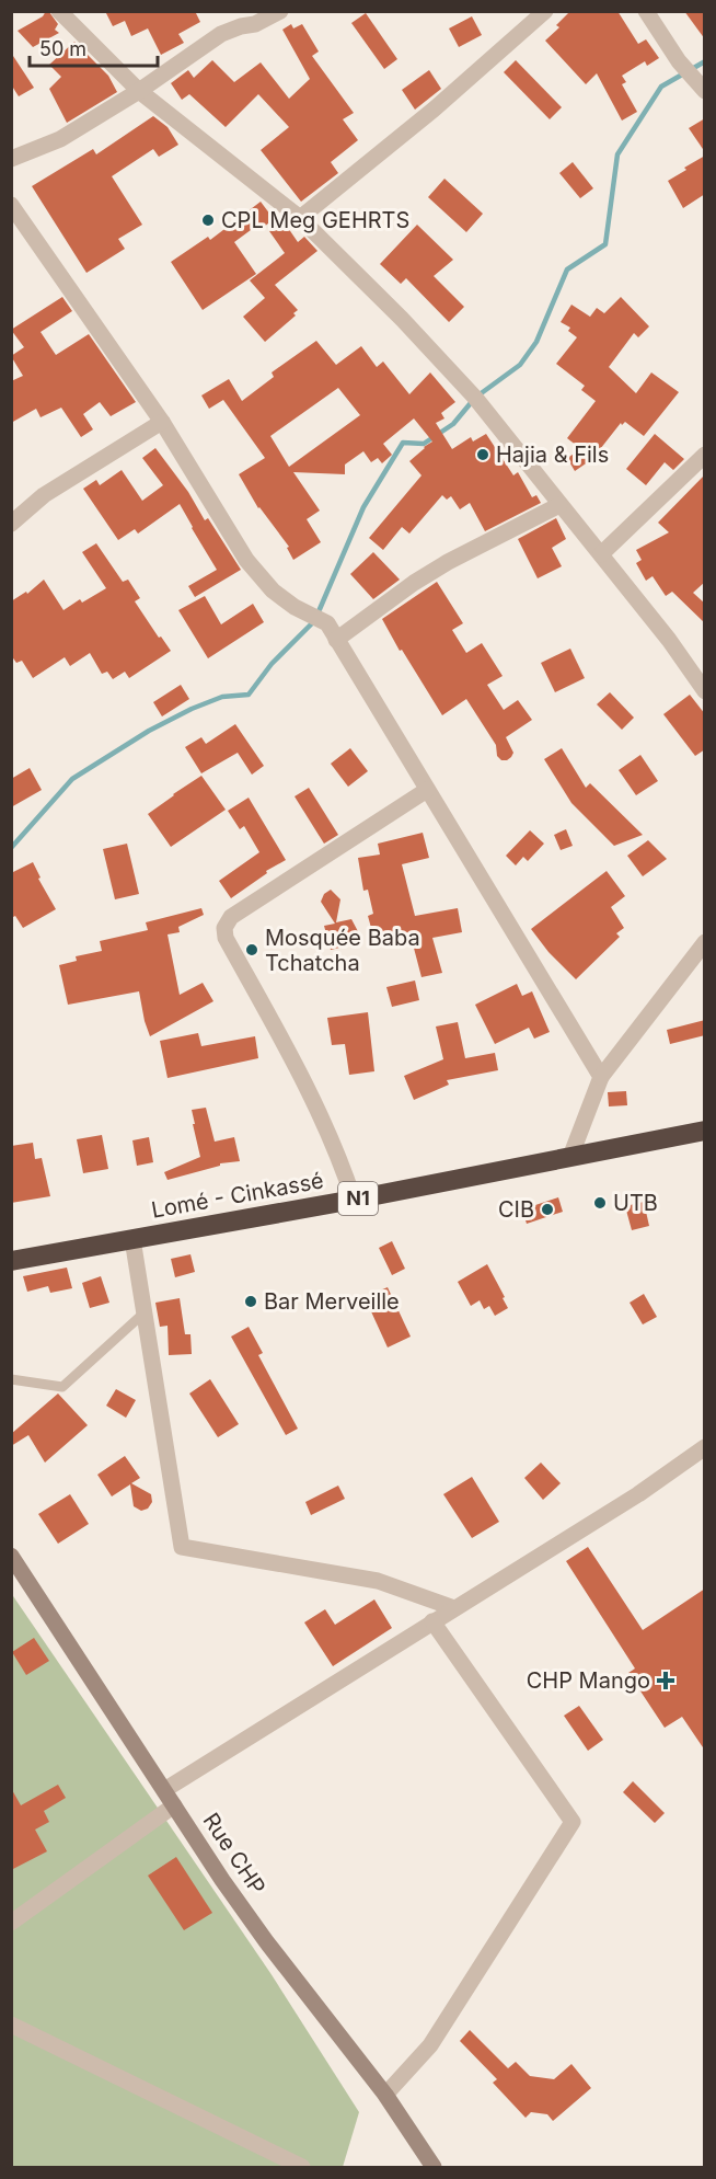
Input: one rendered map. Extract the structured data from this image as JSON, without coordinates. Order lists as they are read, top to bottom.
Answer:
{
  "streets": {
    "highway": ["Lomé - Cinkassé", "N1"],
    "street": ["Rue CHP"]
  },
  "places": {
    "other": [
      "CPL Meg GEHRTS",
      "Hajia & Fils",
      "Mosquée Baba Tchatcha",
      "UTB",
      "CIB",
      "Bar Merveille"
    ],
    "health": ["CHP Mango"]
  },
  "scale_bar": "50 m"
}
